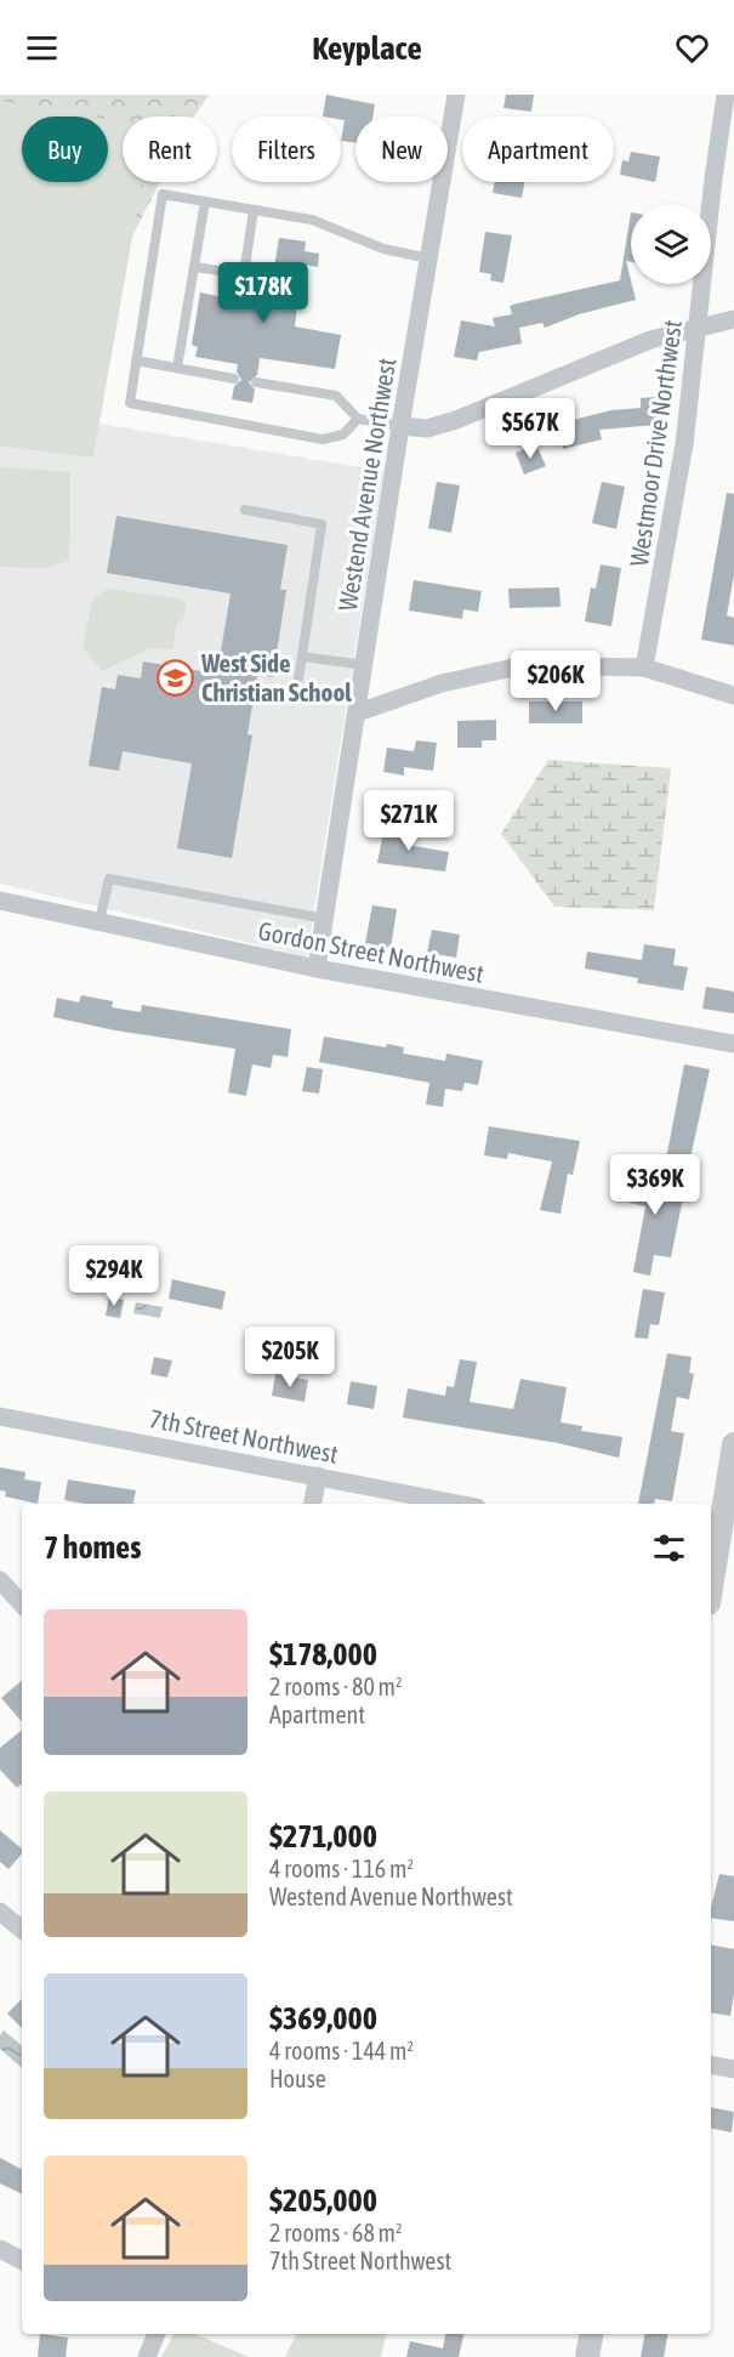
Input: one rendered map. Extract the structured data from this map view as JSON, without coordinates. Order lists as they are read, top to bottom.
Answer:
{
  "streets": {
    "street": [
      "Westmoor Drive Northwest",
      "Westend Avenue Northwest",
      "Gordon Street Northwest",
      "7th Street Northwest"
    ]
  },
  "crossings": [
    ["Westend Avenue Northwest", "Gordon Street Northwest"]
  ],
  "places": {
    "school or university": ["West Side Christian School"]
  },
  "page": {
    "header": "Keyplace",
    "chip": [
      "Buy",
      "Rent",
      "Filters",
      "New",
      "Apartment"
    ],
    "price": [
      "$178K",
      "$567K",
      "$206K",
      "$271K",
      "$369K",
      "$294K",
      "$205K"
    ],
    "heading": "7 homes",
    "list": [
      {
        "name": "$178,000",
        "note": "2 rooms · 80 m² · Apartment"
      },
      {
        "name": "$271,000",
        "note": "4 rooms · 116 m² · Westend Avenue Northwest"
      },
      {
        "name": "$369,000",
        "note": "4 rooms · 144 m² · House"
      },
      {
        "name": "$205,000",
        "note": "2 rooms · 68 m² · 7th Street Northwest"
      }
    ]
  }
}
